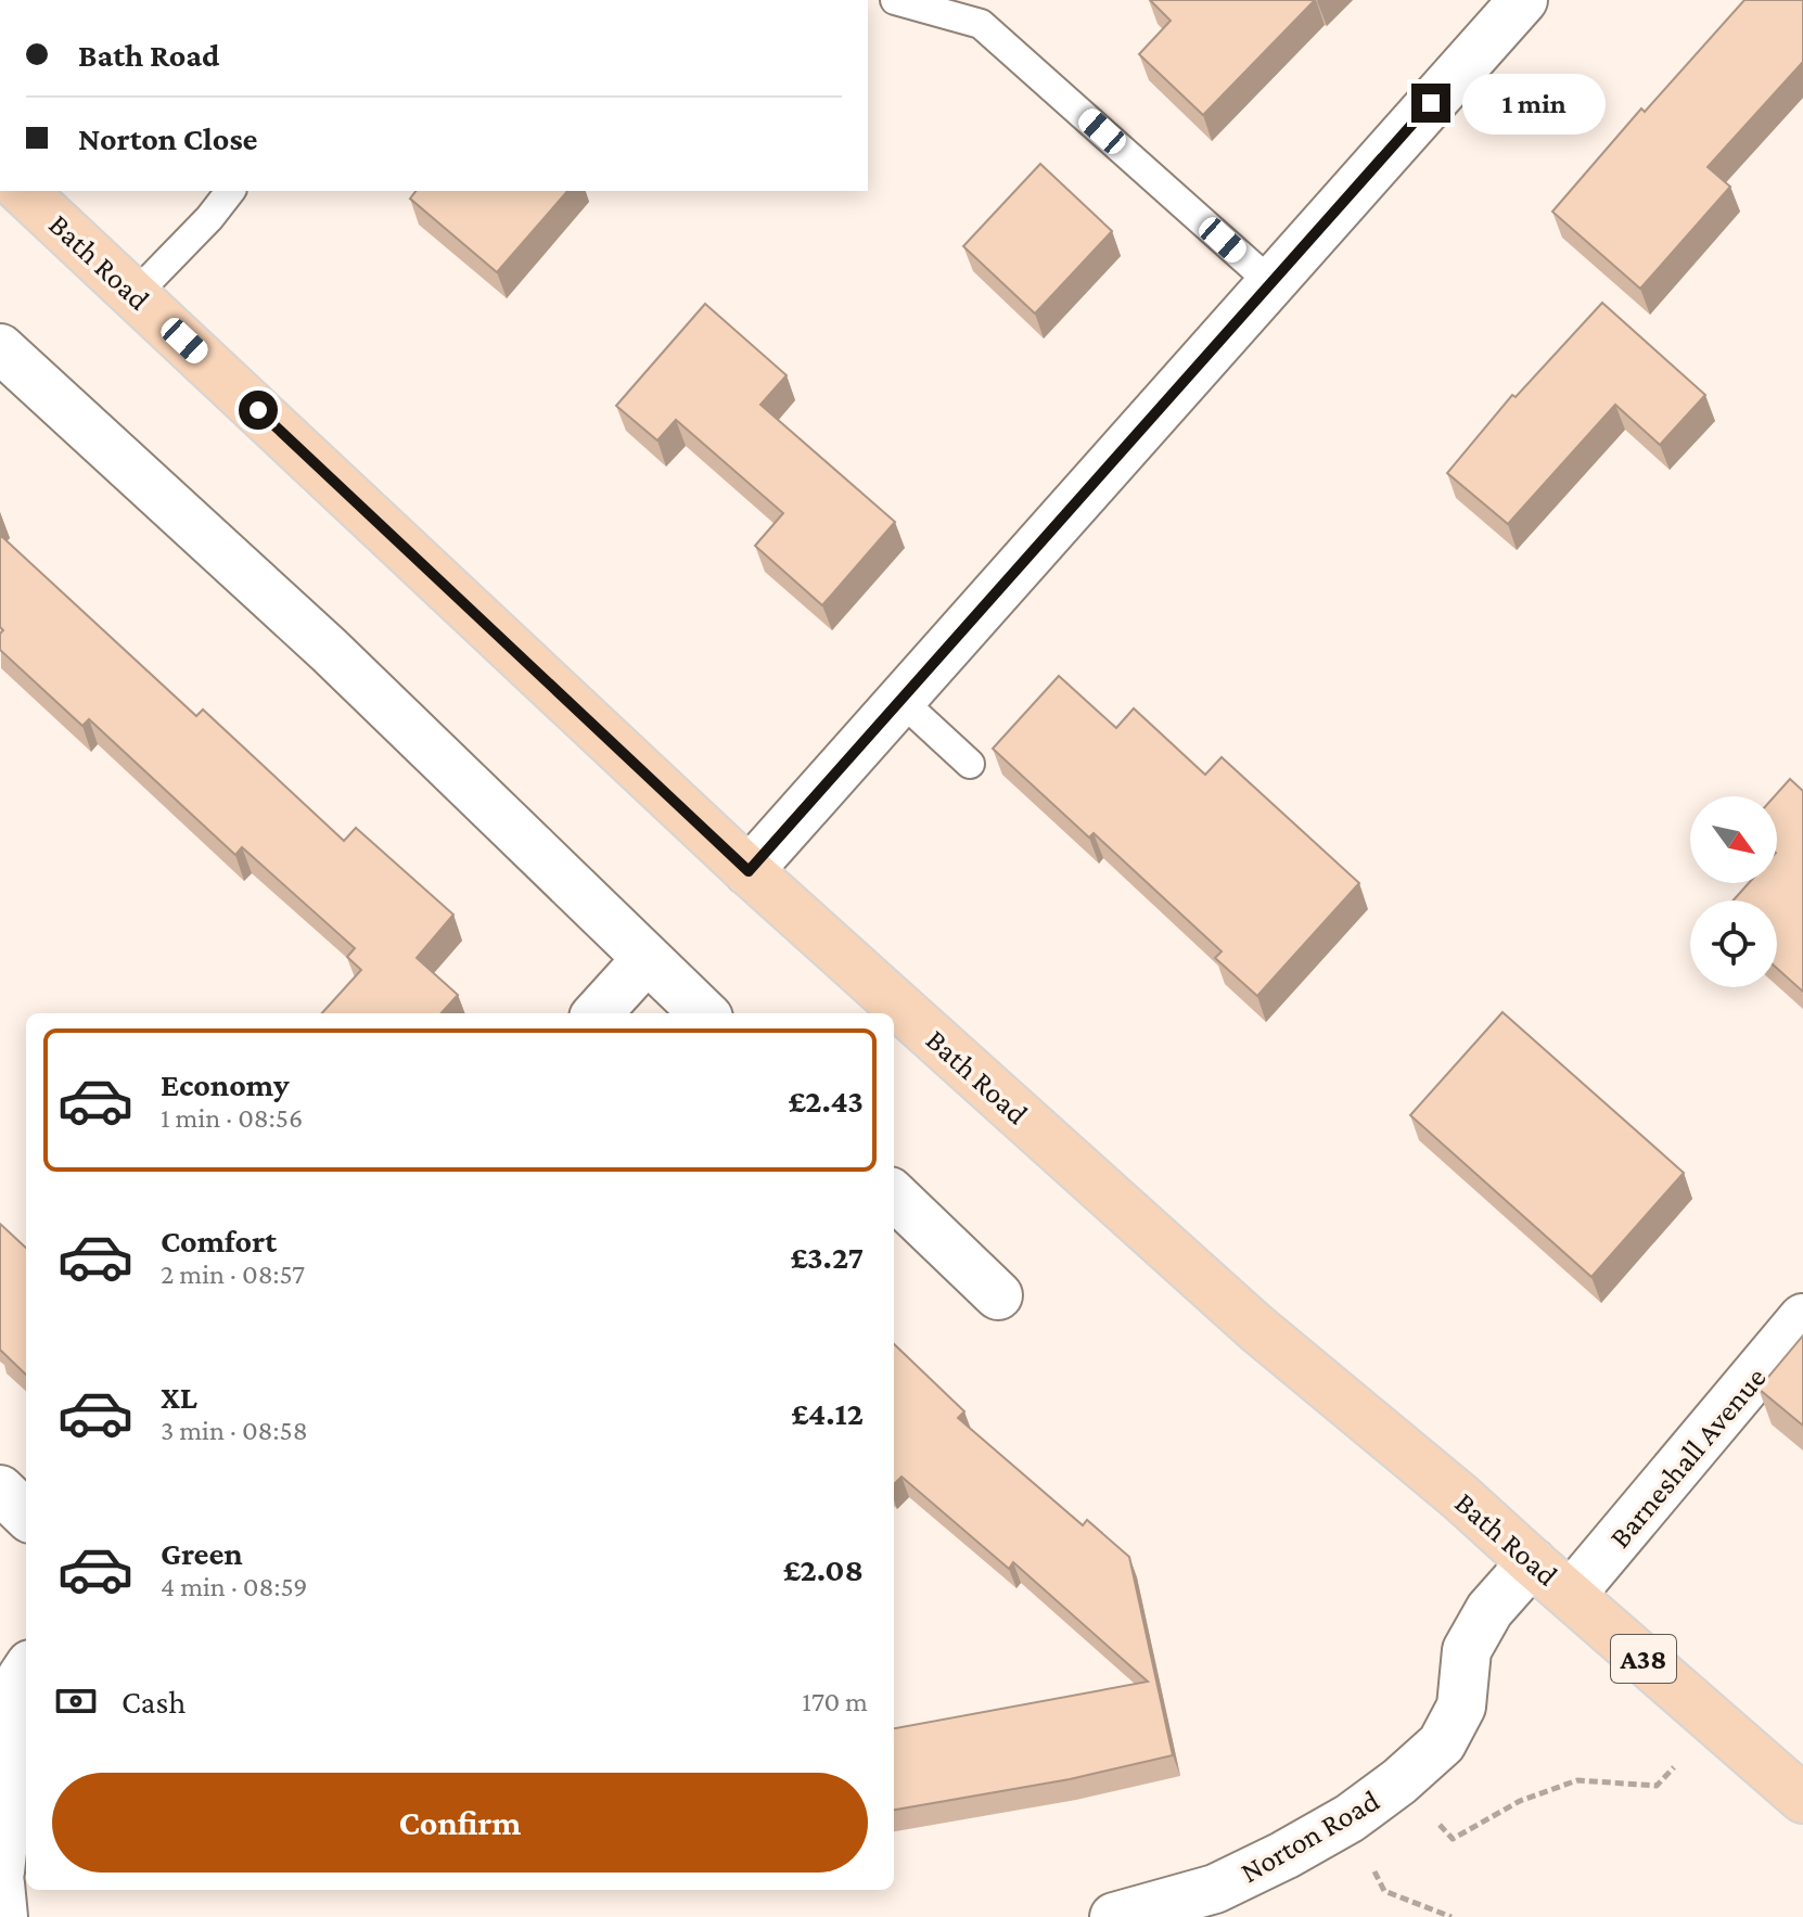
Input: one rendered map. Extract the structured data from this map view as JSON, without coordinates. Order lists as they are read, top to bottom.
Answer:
{
  "streets": {
    "main road": ["Bath Road", "A38"],
    "street": ["Barneshall Avenue", "Norton Road"]
  },
  "crossings": [
    ["Bath Road", "Barneshall Avenue"],
    ["Bath Road", "Norton Road"]
  ],
  "north": "bottom right",
  "page": {
    "banner": ["Bath Road", "Norton Close"],
    "bubble": "1 min",
    "list": [
      {
        "name": "Economy",
        "note": "1 min · 08:56",
        "value": "£2.43"
      },
      {
        "name": "Comfort",
        "note": "2 min · 08:57",
        "value": "£3.27"
      },
      {
        "name": "XL",
        "note": "3 min · 08:58",
        "value": "£4.12"
      },
      {
        "name": "Green",
        "note": "4 min · 08:59",
        "value": "£2.08"
      }
    ],
    "pay": ["Cash", "170 m"],
    "buttons": "Confirm"
  }
}
